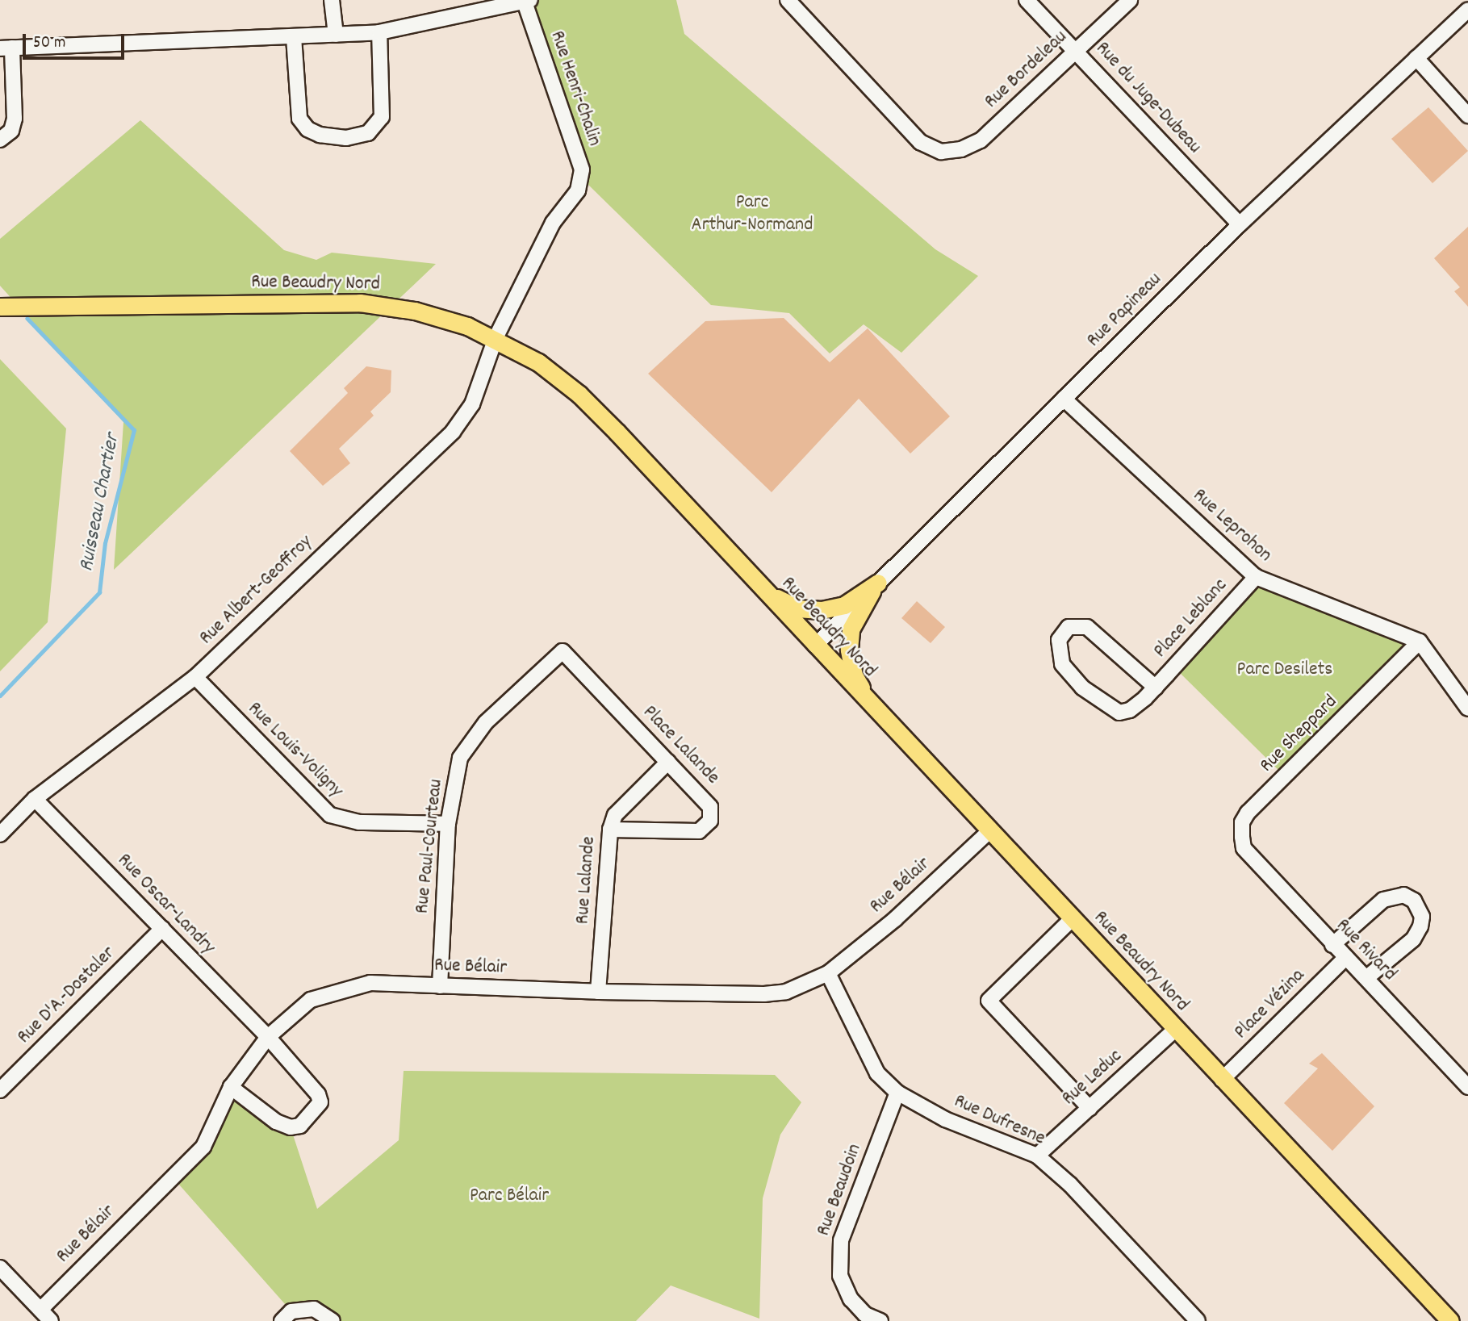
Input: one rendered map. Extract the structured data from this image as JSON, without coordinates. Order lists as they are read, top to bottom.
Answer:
{
  "streets": {
    "main road": ["Rue Beaudry Nord"],
    "street": [
      "Rue Bordeleau",
      "Rue Henri-Chalin",
      "Rue du Juge-Dubeau",
      "Rue Papineau",
      "Rue Leprohon",
      "Rue Albert-Geoffroy",
      "Place Leblanc",
      "Rue Sheppard",
      "Place Lalande",
      "Rue Louis-Voligny",
      "Rue Paul-Courteau",
      "Rue Lalande",
      "Rue Bélair",
      "Rue Oscar-Landry",
      "Rue Rivard",
      "Rue D'A.-Dostaler",
      "Place Vézina",
      "Rue Leduc",
      "Rue Dufresne",
      "Rue Beaudoin"
    ]
  },
  "crossings": [
    ["Rue Bordeleau", "Rue du Juge-Dubeau"],
    ["Rue Henri-Chalin", "Rue Beaudry Nord"],
    ["Rue Henri-Chalin", "Rue Albert-Geoffroy"],
    ["Rue du Juge-Dubeau", "Rue Papineau"],
    ["Rue Beaudry Nord", "Rue Papineau"],
    ["Rue Beaudry Nord", "Rue Albert-Geoffroy"],
    ["Rue Beaudry Nord", "Rue Bélair"],
    ["Rue Beaudry Nord", "Place Vézina"],
    ["Rue Beaudry Nord", "Rue Leduc"],
    ["Rue Papineau", "Rue Leprohon"],
    ["Rue Leprohon", "Place Leblanc"],
    ["Rue Leprohon", "Rue Sheppard"],
    ["Rue Albert-Geoffroy", "Rue Louis-Voligny"],
    ["Rue Albert-Geoffroy", "Rue Oscar-Landry"],
    ["Rue Sheppard", "Rue Rivard"],
    ["Place Lalande", "Rue Paul-Courteau"],
    ["Place Lalande", "Rue Lalande"],
    ["Rue Louis-Voligny", "Rue Paul-Courteau"],
    ["Rue Paul-Courteau", "Rue Bélair"],
    ["Rue Lalande", "Rue Bélair"],
    ["Rue Bélair", "Rue Oscar-Landry"],
    ["Rue Bélair", "Rue Dufresne"],
    ["Rue Oscar-Landry", "Rue D'A.-Dostaler"],
    ["Rue Rivard", "Place Vézina"],
    ["Rue Leduc", "Rue Dufresne"],
    ["Rue Dufresne", "Rue Beaudoin"]
  ],
  "water": ["Ruisseau Chartier"],
  "parks": ["Parc Arthur-Normand", "Parc Desilets", "Parc Bélair"],
  "scale_bar": "50 m"
}
